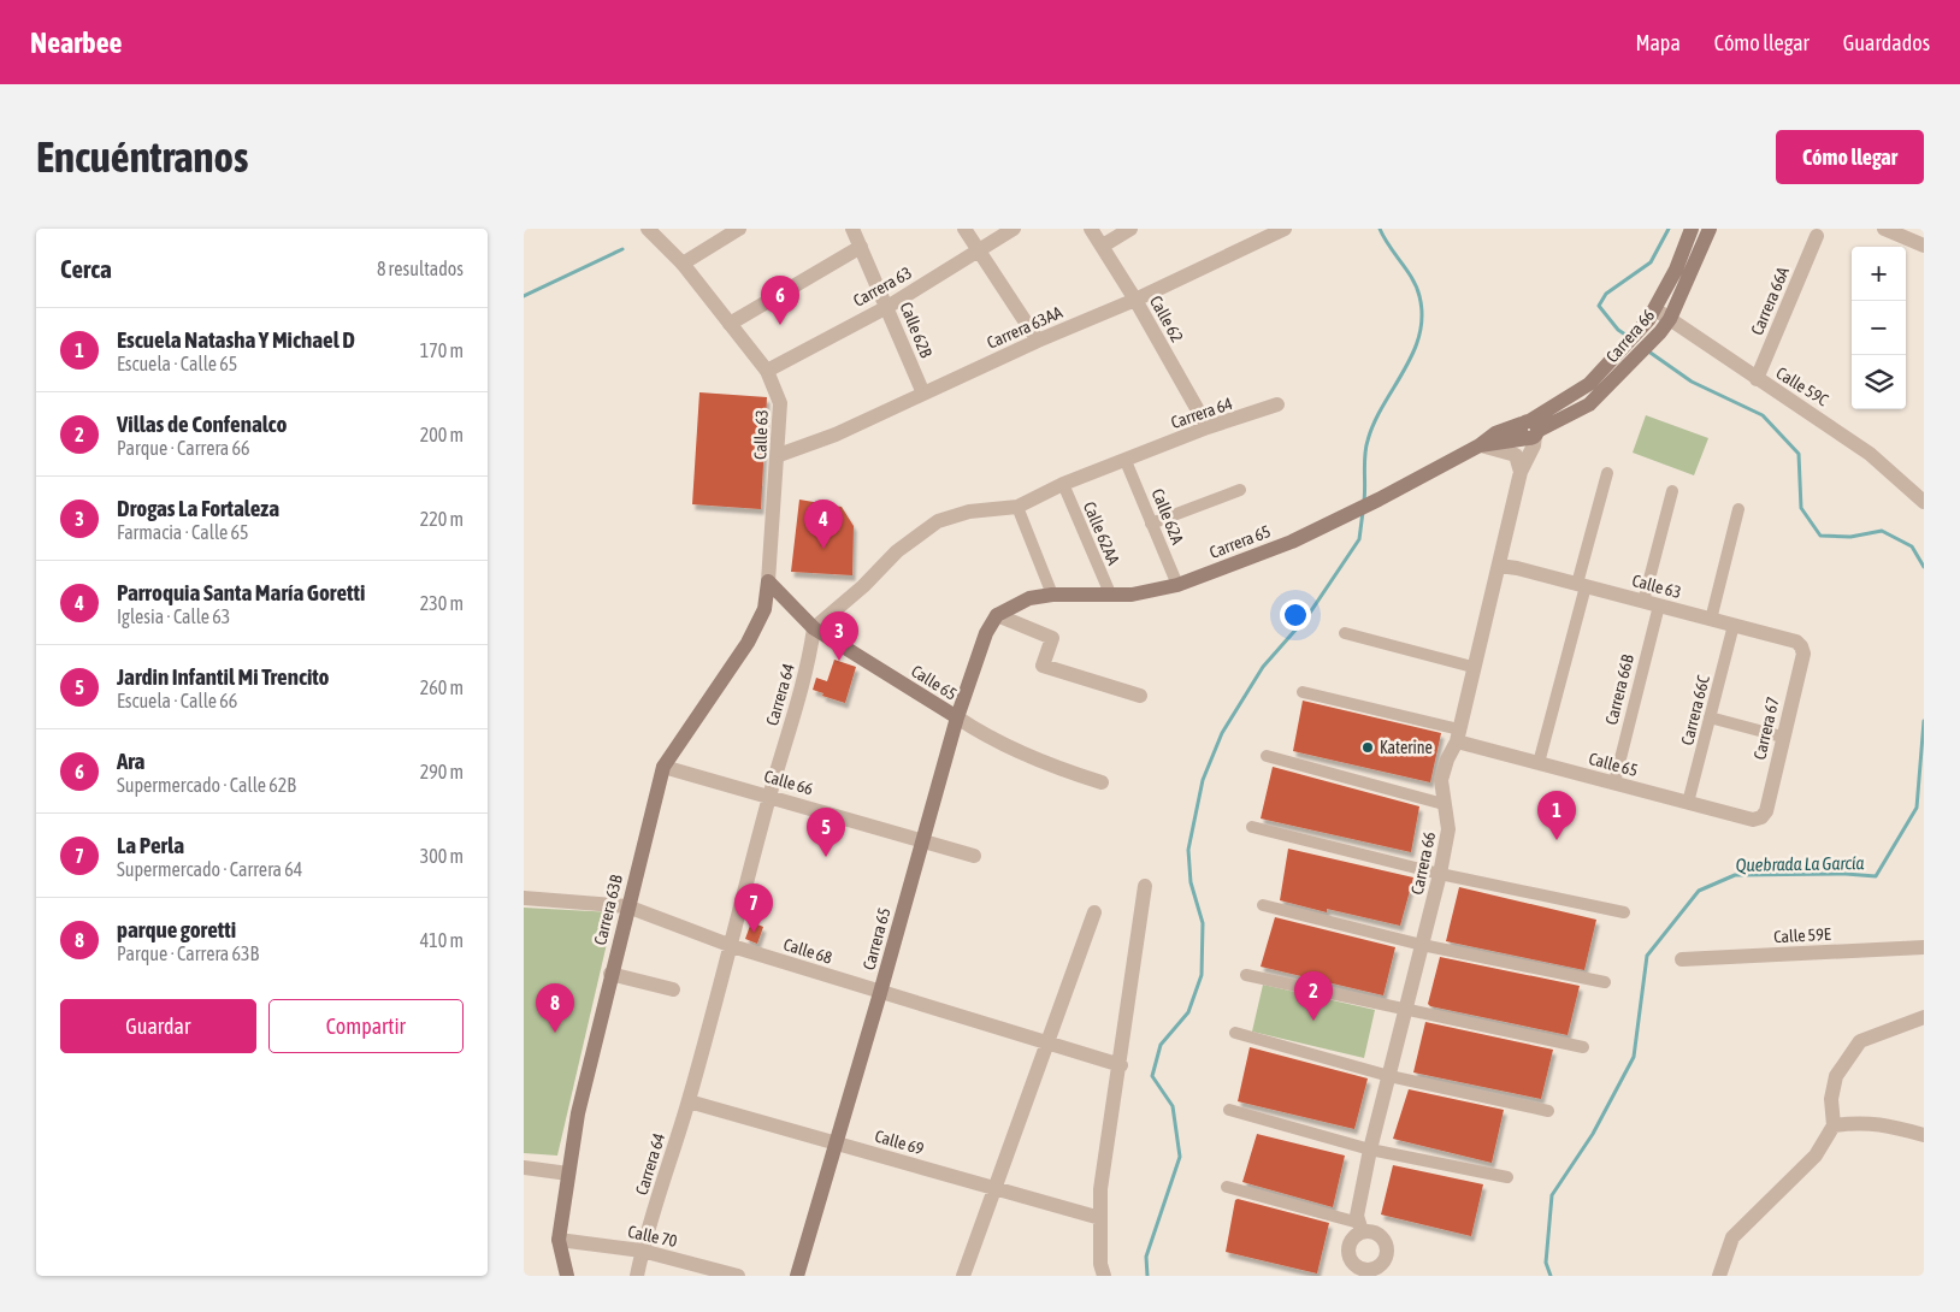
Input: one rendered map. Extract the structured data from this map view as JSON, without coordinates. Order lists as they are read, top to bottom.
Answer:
{
  "streets": {
    "main road": [
      "Carrera 66",
      "Carrera 65",
      "Calle 65",
      "Carrera 63B"
    ],
    "street": [
      "Carrera 63",
      "Carrera 66A",
      "Calle 62",
      "Carrera 63AA",
      "Calle 62B",
      "Calle 59C",
      "Carrera 64",
      "Calle 63",
      "Calle 62A",
      "Calle 62AA",
      "Carrera 66B",
      "Carrera 66C",
      "Carrera 67",
      "Calle 66",
      "Calle 59E",
      "Calle 68",
      "Calle 69",
      "Calle 70"
    ]
  },
  "crossings": [
    ["Carrera 63", "Calle 62B"],
    ["Carrera 63", "Calle 63"],
    ["Carrera 66A", "Calle 59C"],
    ["Calle 62", "Carrera 63AA"],
    ["Calle 62", "Carrera 64"],
    ["Carrera 63AA", "Calle 62B"],
    ["Carrera 63AA", "Calle 63"],
    ["Carrera 66", "Calle 59C"],
    ["Carrera 66", "Calle 63"],
    ["Carrera 66", "Carrera 65"],
    ["Carrera 66", "Calle 65"],
    ["Carrera 64", "Calle 62A"],
    ["Carrera 64", "Calle 62AA"],
    ["Carrera 64", "Calle 65"],
    ["Carrera 64", "Calle 66"],
    ["Carrera 64", "Calle 68"],
    ["Carrera 64", "Calle 69"],
    ["Carrera 64", "Calle 70"],
    ["Calle 63", "Calle 65"],
    ["Calle 63", "Carrera 66B"],
    ["Calle 63", "Carrera 66C"],
    ["Calle 63", "Carrera 67"],
    ["Calle 63", "Carrera 63B"],
    ["Calle 62A", "Carrera 65"],
    ["Calle 62AA", "Carrera 65"],
    ["Carrera 65", "Calle 65"],
    ["Carrera 65", "Calle 66"],
    ["Carrera 65", "Calle 68"],
    ["Carrera 65", "Calle 69"],
    ["Calle 65", "Carrera 66B"],
    ["Calle 65", "Carrera 66C"],
    ["Calle 65", "Carrera 67"],
    ["Calle 65", "Carrera 63B"],
    ["Calle 66", "Carrera 63B"],
    ["Carrera 63B", "Calle 68"],
    ["Carrera 63B", "Calle 70"]
  ],
  "water": ["Quebrada La García"],
  "places": ["Katerine"],
  "page": {
    "header": "Nearbee",
    "nav": ["Mapa", "Cómo llegar", "Guardados"],
    "buttons": [
      "Cómo llegar",
      ["Guardar", "Compartir"]
    ],
    "title": "Encuéntranos",
    "heading": ["Cerca", "8 resultados"],
    "map_buttons": ["+", "−"],
    "pins": [
      "6",
      "4",
      "3",
      "1",
      "5",
      "7",
      "2",
      "8"
    ],
    "list": [
      {
        "mark": "1",
        "name": "Escuela Natasha Y Michael D",
        "note": "Escuela · Calle 65",
        "value": "170 m"
      },
      {
        "mark": "2",
        "name": "Villas de Confenalco",
        "note": "Parque · Carrera 66",
        "value": "200 m"
      },
      {
        "mark": "3",
        "name": "Drogas La Fortaleza",
        "note": "Farmacia · Calle 65",
        "value": "220 m"
      },
      {
        "mark": "4",
        "name": "Parroquia Santa María Goretti",
        "note": "Iglesia · Calle 63",
        "value": "230 m"
      },
      {
        "mark": "5",
        "name": "Jardin Infantil Mi Trencito",
        "note": "Escuela · Calle 66",
        "value": "260 m"
      },
      {
        "mark": "6",
        "name": "Ara",
        "note": "Supermercado · Calle 62B",
        "value": "290 m"
      },
      {
        "mark": "7",
        "name": "La Perla",
        "note": "Supermercado · Carrera 64",
        "value": "300 m"
      },
      {
        "mark": "8",
        "name": "parque goretti",
        "note": "Parque · Carrera 63B",
        "value": "410 m"
      }
    ]
  }
}
